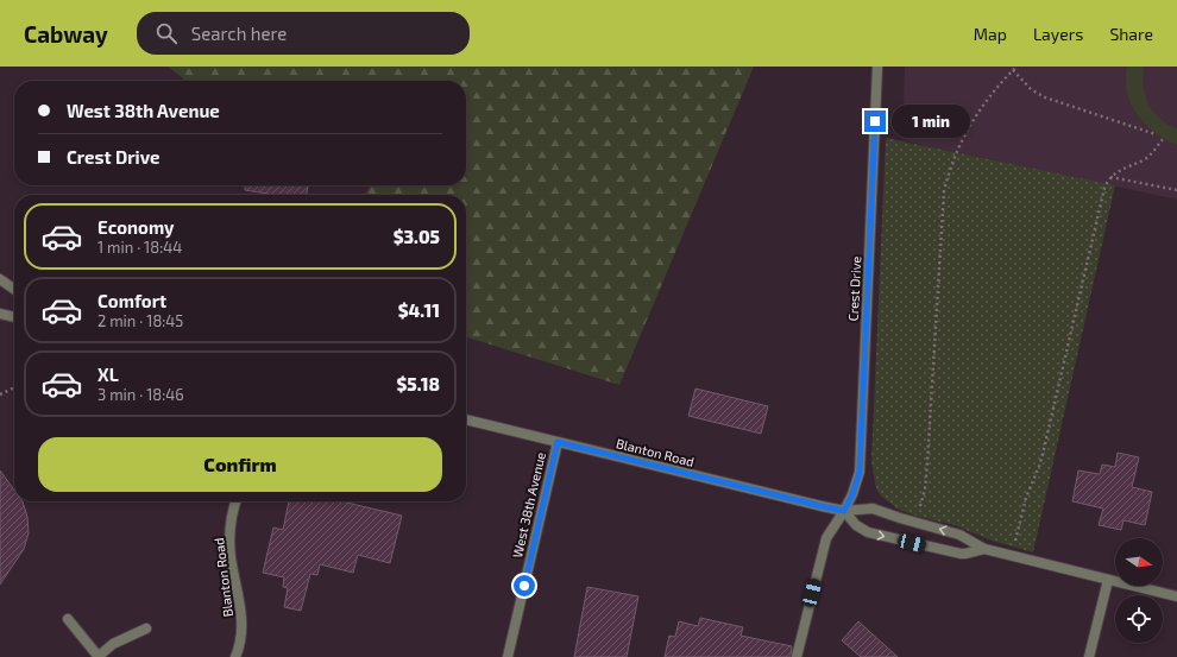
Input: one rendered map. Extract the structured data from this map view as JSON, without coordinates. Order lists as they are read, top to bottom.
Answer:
{
  "streets": {
    "street": ["Crest Drive", "Blanton Road", "West 38th Avenue"]
  },
  "crossings": [
    ["Crest Drive", "Blanton Road"],
    ["Blanton Road", "West 38th Avenue"]
  ],
  "north": "right",
  "page": {
    "header": "Cabway",
    "search": "Search here",
    "nav": ["Map", "Layers", "Share"],
    "banner": ["West 38th Avenue", "Crest Drive"],
    "bubble": "1 min",
    "list": [
      {
        "name": "Economy",
        "note": "1 min · 18:44",
        "value": "$3.05"
      },
      {
        "name": "Comfort",
        "note": "2 min · 18:45",
        "value": "$4.11"
      },
      {
        "name": "XL",
        "note": "3 min · 18:46",
        "value": "$5.18"
      }
    ],
    "buttons": "Confirm"
  }
}
